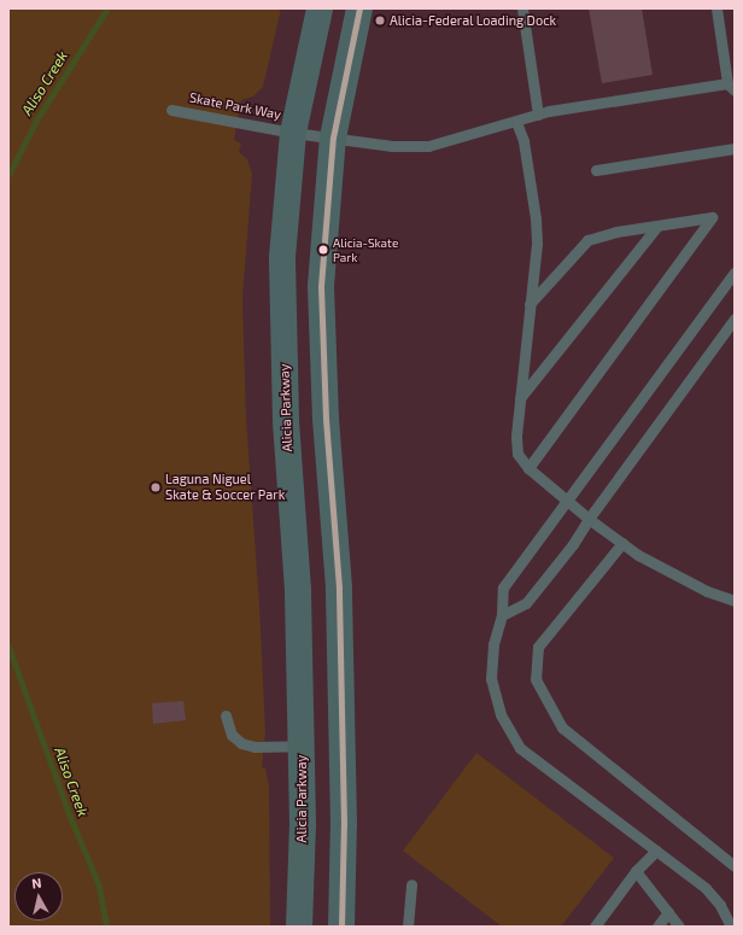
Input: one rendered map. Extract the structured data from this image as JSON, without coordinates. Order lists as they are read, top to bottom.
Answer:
{
  "streets": {
    "main road": ["Alicia Parkway"],
    "lane": ["Skate Park Way"]
  },
  "crossings": [
    ["Skate Park Way", "Alicia Parkway"]
  ],
  "water": ["Aliso Creek"],
  "places": ["Alicia-Federal Loading Dock", "Alicia-Skate Park", "Laguna Niguel Skate & Soccer Park"],
  "north": "top"
}
